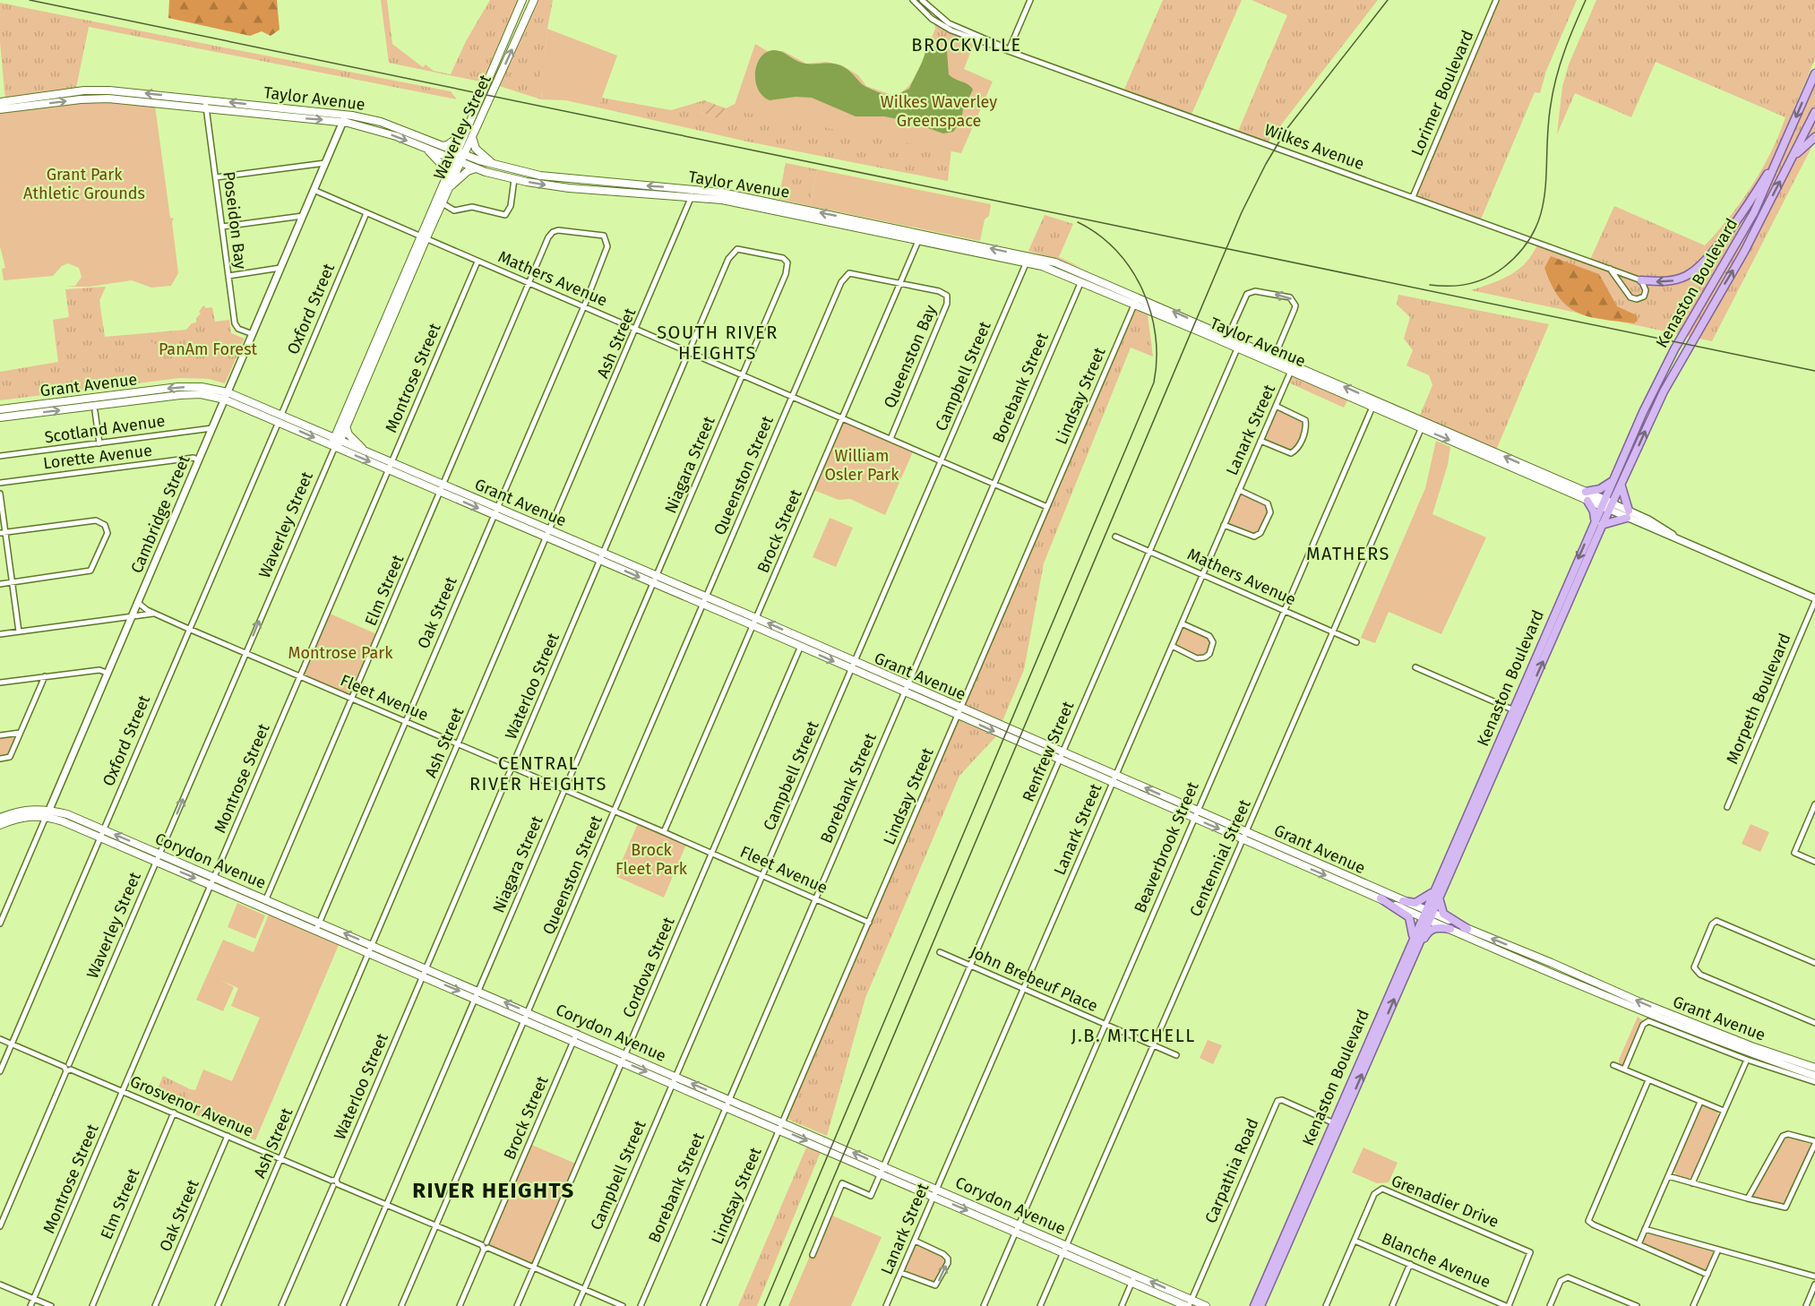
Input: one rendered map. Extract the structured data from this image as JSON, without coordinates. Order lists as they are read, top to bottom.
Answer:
{
  "streets": {
    "main road": [
      "Taylor Avenue",
      "Waverley Street",
      "Kenaston Boulevard",
      "Grant Avenue",
      "Corydon Avenue"
    ],
    "street": [
      "Lorimer Boulevard",
      "Wilkes Avenue",
      "Poseidon Bay",
      "Mathers Avenue",
      "Oxford Street",
      "Ash Street",
      "Queenston Bay",
      "Campbell Street",
      "Montrose Street",
      "Borebank Street",
      "Lindsay Street",
      "Scotland Avenue",
      "Lanark Street",
      "Lorette Avenue",
      "Niagara Street",
      "Queenston Street",
      "Cambridge Street",
      "Brock Street",
      "Elm Street",
      "Oak Street",
      "Waterloo Street",
      "Fleet Avenue",
      "Morpeth Boulevard",
      "Renfrew Street",
      "Beaverbrook Street",
      "Centennial Street",
      "Cordova Street",
      "John Brebeuf Place",
      "Grosvenor Avenue",
      "Carpathia Road",
      "Grenadier Drive",
      "Blanche Avenue"
    ]
  },
  "crossings": [
    ["Lorimer Boulevard", "Wilkes Avenue"],
    ["Taylor Avenue", "Waverley Street"],
    ["Taylor Avenue", "Poseidon Bay"],
    ["Taylor Avenue", "Kenaston Boulevard"],
    ["Taylor Avenue", "Ash Street"],
    ["Taylor Avenue", "Campbell Street"],
    ["Taylor Avenue", "Borebank Street"],
    ["Taylor Avenue", "Lindsay Street"],
    ["Taylor Avenue", "Lanark Street"],
    ["Taylor Avenue", "Cambridge Street"],
    ["Taylor Avenue", "Brock Street"],
    ["Taylor Avenue", "Morpeth Boulevard"],
    ["Taylor Avenue", "Renfrew Street"],
    ["Taylor Avenue", "Beaverbrook Street"],
    ["Taylor Avenue", "Centennial Street"],
    ["Waverley Street", "Mathers Avenue"],
    ["Waverley Street", "Grant Avenue"],
    ["Waverley Street", "Fleet Avenue"],
    ["Waverley Street", "Corydon Avenue"],
    ["Waverley Street", "Grosvenor Avenue"],
    ["Poseidon Bay", "Cambridge Street"],
    ["Mathers Avenue", "Oxford Street"],
    ["Mathers Avenue", "Ash Street"],
    ["Mathers Avenue", "Queenston Bay"],
    ["Mathers Avenue", "Campbell Street"],
    ["Mathers Avenue", "Montrose Street"],
    ["Mathers Avenue", "Borebank Street"],
    ["Mathers Avenue", "Lindsay Street"],
    ["Mathers Avenue", "Lanark Street"],
    ["Mathers Avenue", "Niagara Street"],
    ["Mathers Avenue", "Queenston Street"],
    ["Mathers Avenue", "Cambridge Street"],
    ["Mathers Avenue", "Brock Street"],
    ["Mathers Avenue", "Elm Street"],
    ["Mathers Avenue", "Oak Street"],
    ["Mathers Avenue", "Waterloo Street"],
    ["Mathers Avenue", "Renfrew Street"],
    ["Mathers Avenue", "Beaverbrook Street"],
    ["Mathers Avenue", "Centennial Street"],
    ["Kenaston Boulevard", "Grant Avenue"],
    ["Kenaston Boulevard", "Carpathia Road"],
    ["Oxford Street", "Grant Avenue"],
    ["Oxford Street", "Fleet Avenue"],
    ["Oxford Street", "Corydon Avenue"],
    ["Oxford Street", "Grosvenor Avenue"],
    ["Ash Street", "Grant Avenue"],
    ["Ash Street", "Fleet Avenue"],
    ["Ash Street", "Corydon Avenue"],
    ["Ash Street", "Grosvenor Avenue"],
    ["Queenston Bay", "Queenston Street"],
    ["Queenston Bay", "Brock Street"],
    ["Campbell Street", "Grant Avenue"],
    ["Campbell Street", "Fleet Avenue"],
    ["Campbell Street", "Corydon Avenue"],
    ["Campbell Street", "Grosvenor Avenue"],
    ["Montrose Street", "Grant Avenue"],
    ["Montrose Street", "Fleet Avenue"],
    ["Montrose Street", "Corydon Avenue"],
    ["Montrose Street", "Grosvenor Avenue"],
    ["Grant Avenue", "Borebank Street"],
    ["Grant Avenue", "Lindsay Street"],
    ["Grant Avenue", "Lanark Street"],
    ["Grant Avenue", "Niagara Street"],
    ["Grant Avenue", "Queenston Street"],
    ["Grant Avenue", "Cambridge Street"],
    ["Grant Avenue", "Brock Street"],
    ["Grant Avenue", "Elm Street"],
    ["Grant Avenue", "Oak Street"],
    ["Grant Avenue", "Waterloo Street"],
    ["Grant Avenue", "Renfrew Street"],
    ["Grant Avenue", "Beaverbrook Street"],
    ["Grant Avenue", "Centennial Street"],
    ["Grant Avenue", "Cordova Street"],
    ["Borebank Street", "Fleet Avenue"],
    ["Borebank Street", "Corydon Avenue"],
    ["Lindsay Street", "Fleet Avenue"],
    ["Lindsay Street", "Corydon Avenue"],
    ["Scotland Avenue", "Cambridge Street"],
    ["Lanark Street", "Corydon Avenue"],
    ["Lanark Street", "John Brebeuf Place"],
    ["Lorette Avenue", "Cambridge Street"],
    ["Niagara Street", "Waterloo Street"],
    ["Niagara Street", "Fleet Avenue"],
    ["Niagara Street", "Corydon Avenue"],
    ["Niagara Street", "Grosvenor Avenue"],
    ["Queenston Street", "Fleet Avenue"],
    ["Queenston Street", "Corydon Avenue"],
    ["Queenston Street", "Grosvenor Avenue"],
    ["Cambridge Street", "Fleet Avenue"],
    ["Cambridge Street", "Corydon Avenue"],
    ["Brock Street", "Fleet Avenue"],
    ["Brock Street", "Corydon Avenue"],
    ["Brock Street", "Grosvenor Avenue"],
    ["Elm Street", "Oak Street"],
    ["Elm Street", "Fleet Avenue"],
    ["Elm Street", "Corydon Avenue"],
    ["Elm Street", "Grosvenor Avenue"],
    ["Oak Street", "Fleet Avenue"],
    ["Oak Street", "Corydon Avenue"],
    ["Oak Street", "Grosvenor Avenue"],
    ["Waterloo Street", "Fleet Avenue"],
    ["Waterloo Street", "Corydon Avenue"],
    ["Waterloo Street", "Grosvenor Avenue"],
    ["Fleet Avenue", "Cordova Street"],
    ["Renfrew Street", "Corydon Avenue"],
    ["Renfrew Street", "John Brebeuf Place"],
    ["Beaverbrook Street", "Corydon Avenue"],
    ["Beaverbrook Street", "John Brebeuf Place"],
    ["Centennial Street", "Corydon Avenue"],
    ["Centennial Street", "John Brebeuf Place"],
    ["Corydon Avenue", "Cordova Street"],
    ["Corydon Avenue", "Carpathia Road"],
    ["Cordova Street", "Grosvenor Avenue"],
    ["Grenadier Drive", "Blanche Avenue"]
  ],
  "districts": [
    "BROCKVILLE",
    "SOUTH RIVER HEIGHTS",
    "MATHERS",
    "CENTRAL RIVER HEIGHTS",
    "J.B. MITCHELL",
    "RIVER HEIGHTS"
  ],
  "parks": [
    "Wilkes Waverley Greenspace",
    "Grant Park Athletic Grounds",
    "PanAm Forest",
    "William Osler Park",
    "Montrose Park",
    "Brock Fleet Park"
  ]
}
